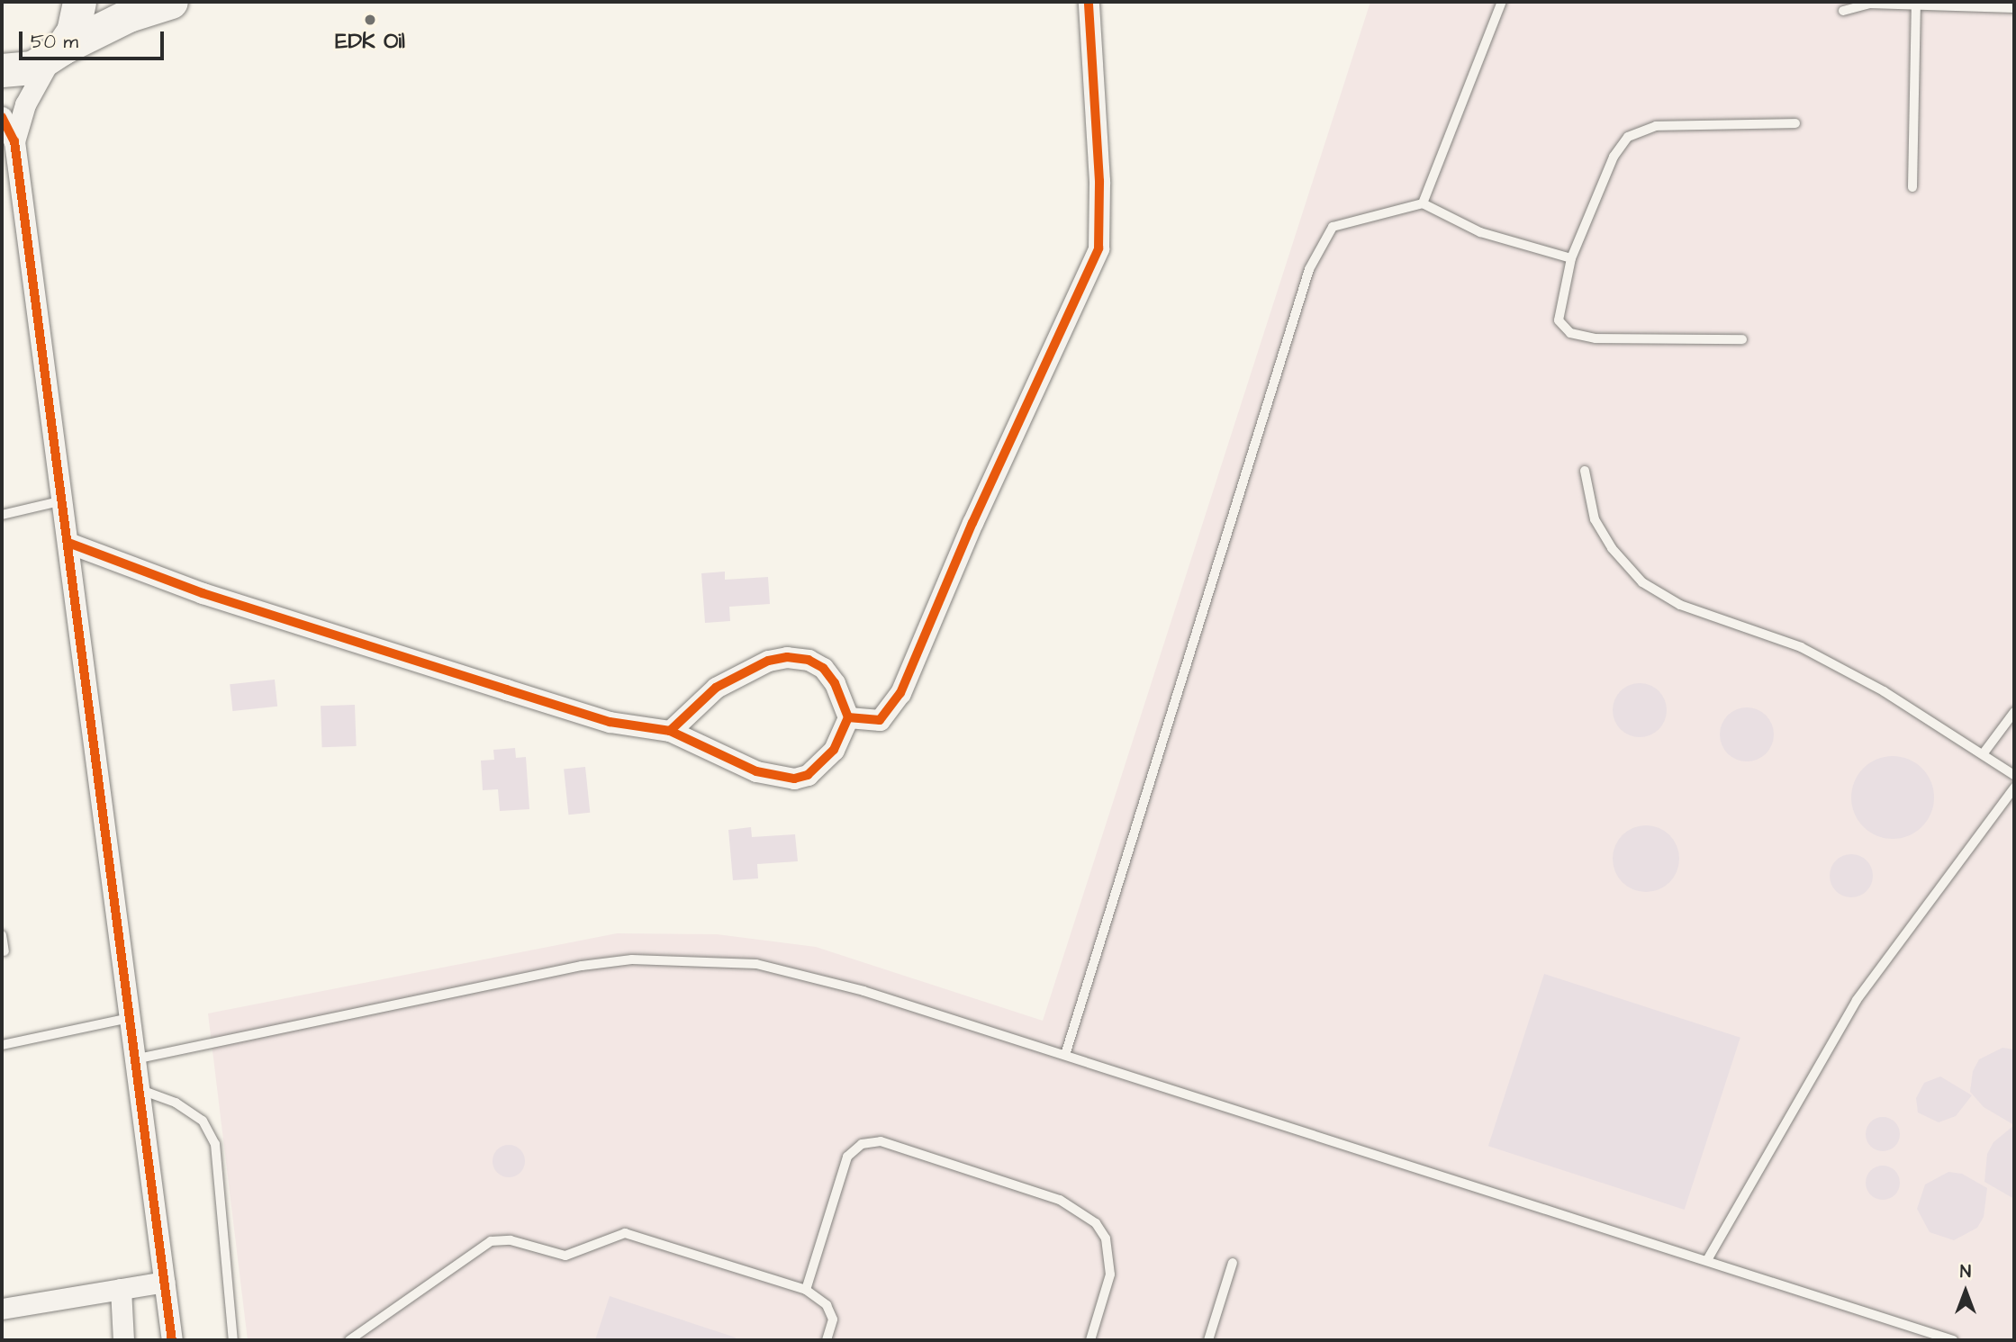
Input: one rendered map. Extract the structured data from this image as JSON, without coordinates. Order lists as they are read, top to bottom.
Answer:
{
  "places": ["EDK Oil"],
  "scale_bar": "50 m",
  "north": "top"
}
